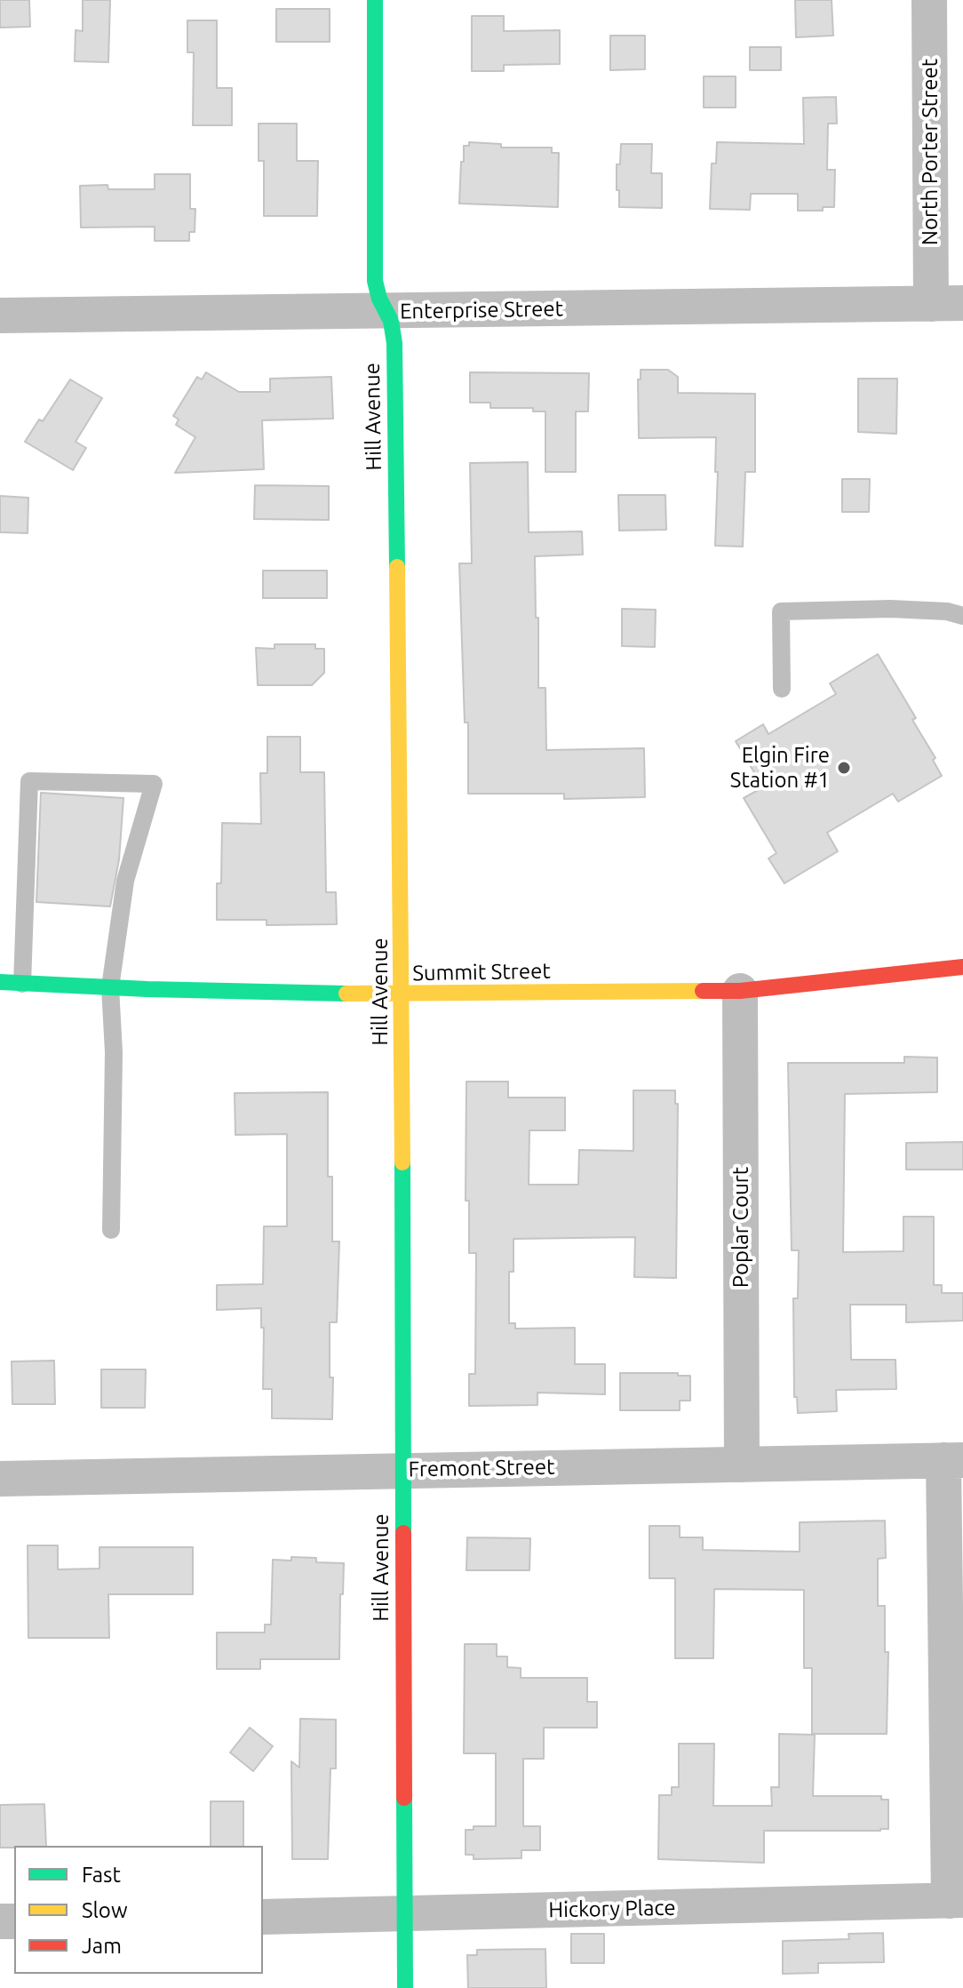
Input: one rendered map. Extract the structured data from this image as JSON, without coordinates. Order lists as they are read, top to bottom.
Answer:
{
  "streets": {
    "street": [
      "North Porter Street",
      "Enterprise Street",
      "Hill Avenue",
      "Summit Street",
      "Poplar Court",
      "Fremont Street",
      "Hickory Place"
    ]
  },
  "crossings": [
    ["North Porter Street", "Enterprise Street"],
    ["Enterprise Street", "Hill Avenue"],
    ["Hill Avenue", "Summit Street"],
    ["Hill Avenue", "Fremont Street"],
    ["Hill Avenue", "Hickory Place"],
    ["Summit Street", "Poplar Court"],
    ["Poplar Court", "Fremont Street"]
  ],
  "places": ["Elgin Fire Station #1"],
  "legend": ["Fast", "Slow", "Jam"]
}
